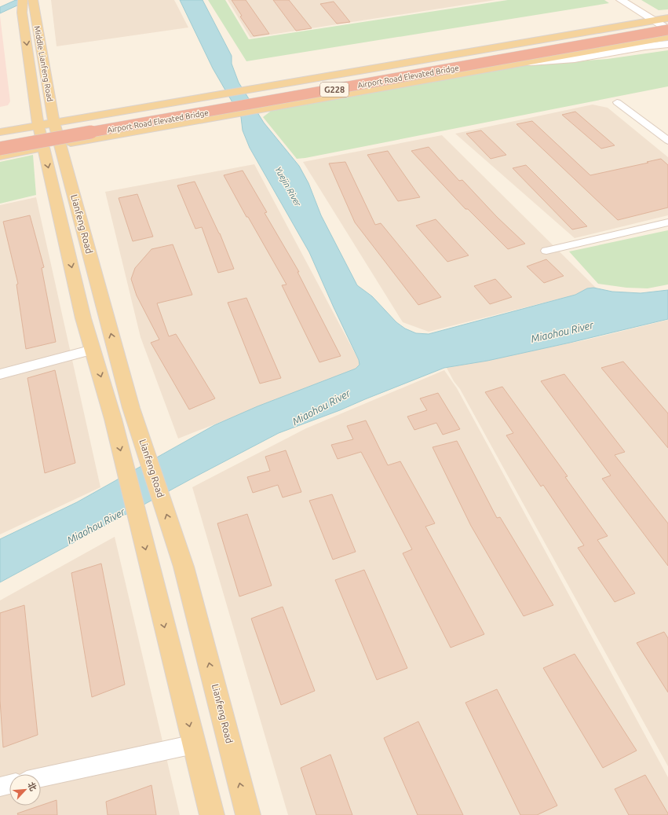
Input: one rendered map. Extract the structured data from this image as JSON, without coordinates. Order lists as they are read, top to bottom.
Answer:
{
  "streets": {
    "highway": ["Airport Road Elevated Bridge", "G228"],
    "main road": ["Middle Lianfeng Road", "Lianfeng Road"]
  },
  "crossings": [
    ["Middle Lianfeng Road", "Lianfeng Road"]
  ],
  "water": ["Yuejin River", "Miaohou River"],
  "north": "top right"
}
